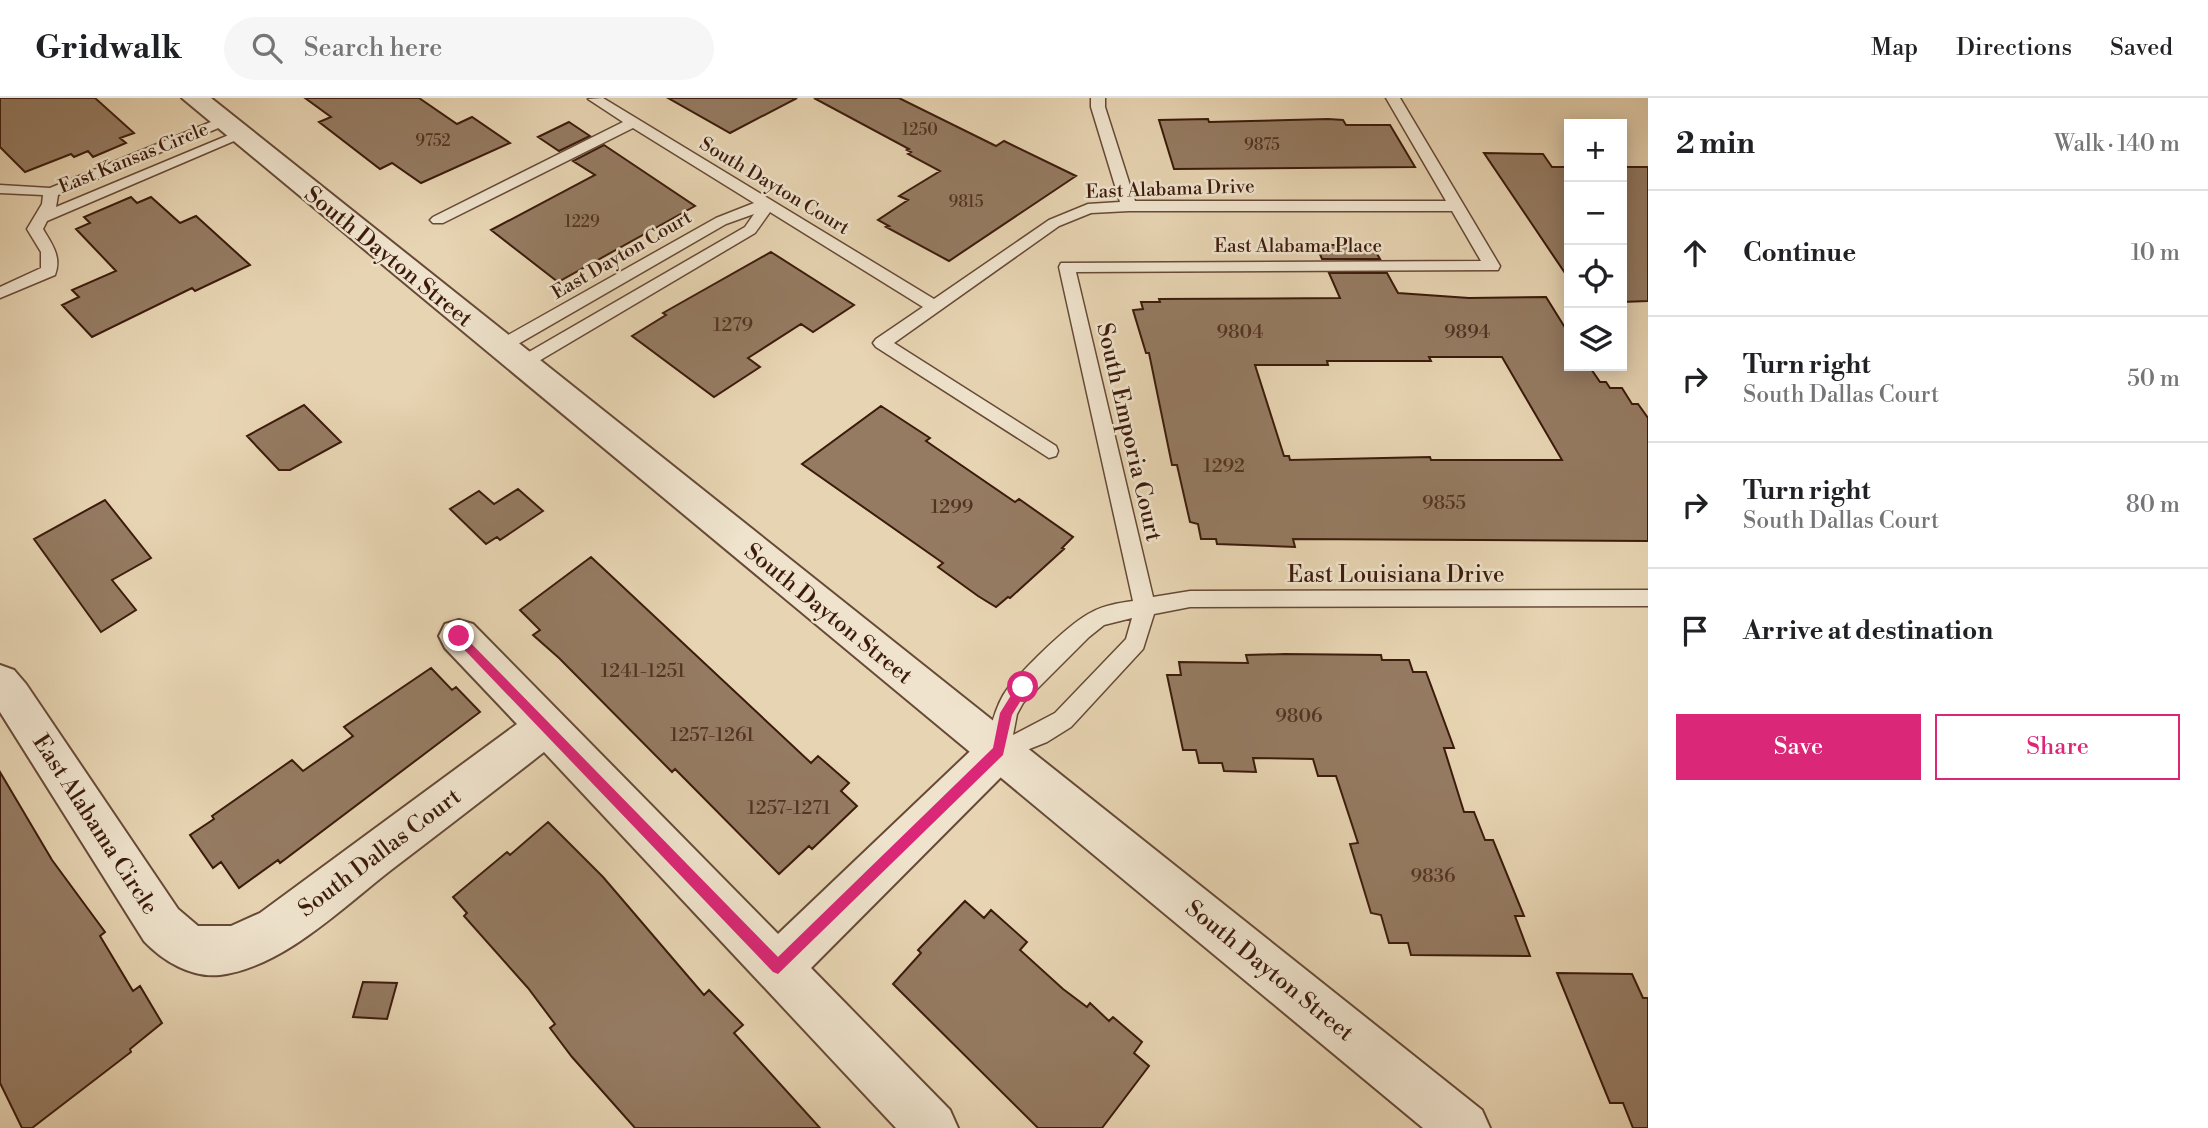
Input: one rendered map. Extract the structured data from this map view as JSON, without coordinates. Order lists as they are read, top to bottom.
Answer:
{
  "streets": {
    "street": ["South Dayton Street", "East Alabama Circle", "South Dallas Court"],
    "lane": [
      "East Kansas Circle",
      "South Dayton Court",
      "East Alabama Drive",
      "East Alabama Place",
      "East Dayton Court",
      "South Emporia Court",
      "East Louisiana Drive"
    ]
  },
  "crossings": [
    ["East Kansas Circle", "South Dayton Street"],
    ["South Dayton Court", "East Alabama Drive"],
    ["South Dayton Court", "East Dayton Court"],
    ["East Alabama Drive", "East Alabama Place"],
    ["East Alabama Place", "South Emporia Court"],
    ["East Dayton Court", "South Dayton Street"],
    ["South Dayton Street", "East Louisiana Drive"],
    ["South Emporia Court", "East Louisiana Drive"],
    ["East Alabama Circle", "South Dallas Court"]
  ],
  "house_numbers": [
    "1250",
    "9752",
    "9875",
    "9815",
    "1229",
    "1279",
    "9804",
    "9894",
    "1292",
    "9855",
    "1299",
    "1241-1251",
    "9806",
    "1257-1261",
    "1257-1271",
    "9836"
  ],
  "page": {
    "header": "Gridwalk",
    "search": "Search here",
    "nav": ["Map", "Directions", "Saved"],
    "heading": ["2 min", "Walk · 140 m"],
    "map_buttons": ["+", "−"],
    "list": [
      ["Continue", "10 m"],
      ["Turn right", "South Dallas Court", "50 m"],
      ["Turn right", "South Dallas Court", "80 m"],
      "Arrive at destination"
    ],
    "buttons": ["Save", "Share"]
  }
}
